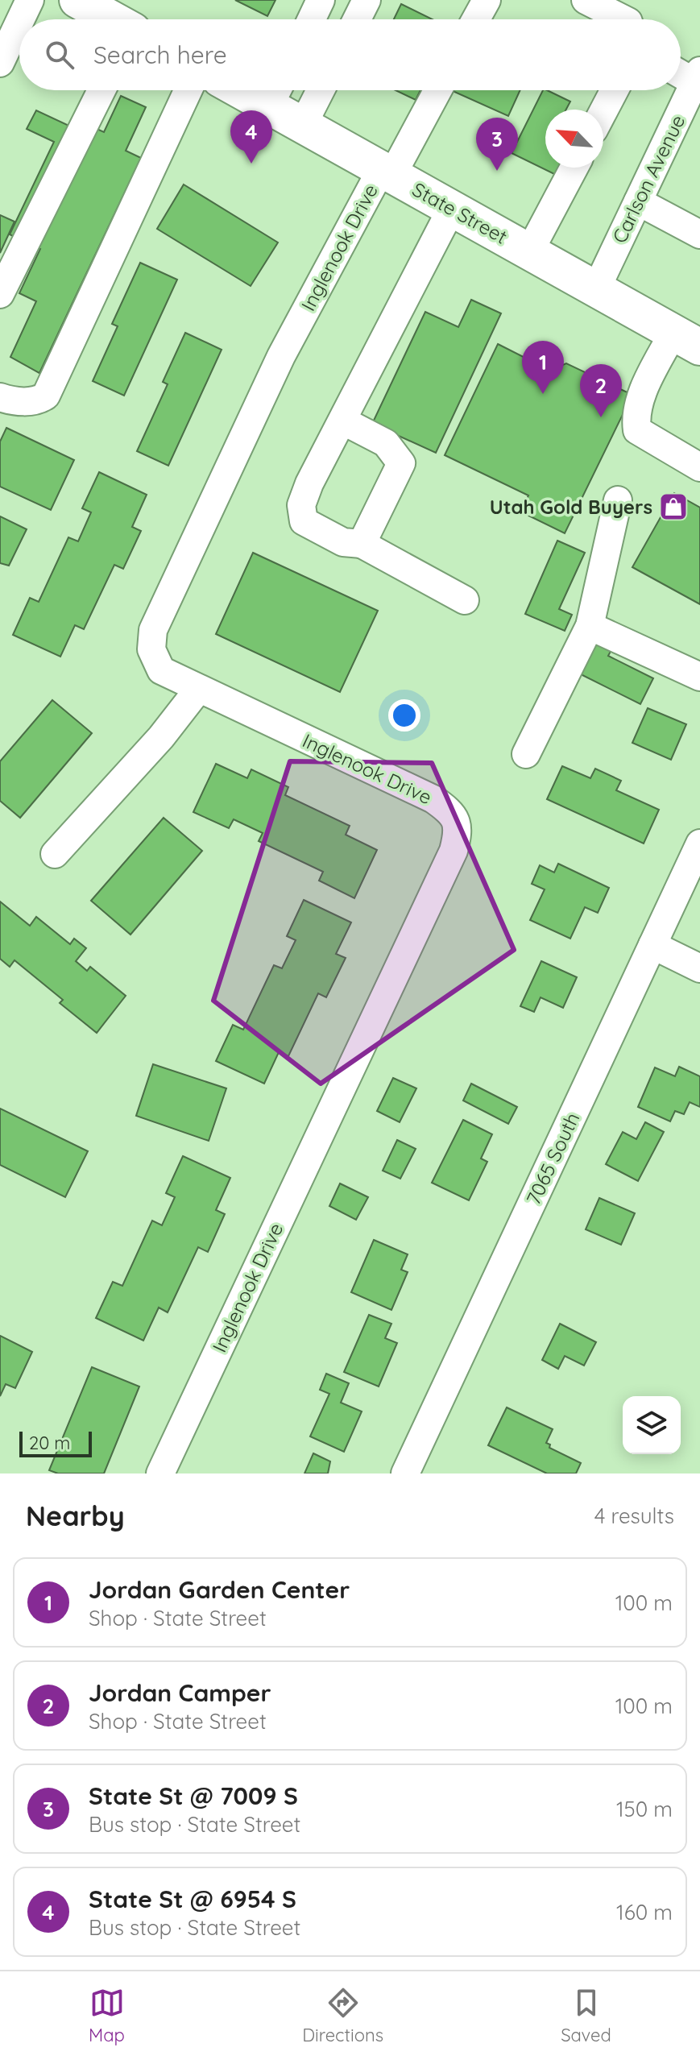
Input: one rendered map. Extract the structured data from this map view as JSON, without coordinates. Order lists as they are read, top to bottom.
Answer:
{
  "streets": {
    "main road": ["State Street"],
    "street": ["Carlson Avenue", "Inglenook Drive", "7065 South"]
  },
  "crossings": [
    ["Carlson Avenue", "State Street"],
    ["State Street", "Inglenook Drive"]
  ],
  "places": {
    "shop": ["Utah Gold Buyers"]
  },
  "scale_bar": "20 m",
  "north": "top left",
  "page": {
    "search": "Search here",
    "pins": [
      "4",
      "3",
      "1",
      "2"
    ],
    "scale": "20 m",
    "heading": ["Nearby", "4 results"],
    "list": [
      {
        "mark": "1",
        "name": "Jordan Garden Center",
        "note": "Shop · State Street",
        "value": "100 m"
      },
      {
        "mark": "2",
        "name": "Jordan Camper",
        "note": "Shop · State Street",
        "value": "100 m"
      },
      {
        "mark": "3",
        "name": "State St @ 7009 S",
        "note": "Bus stop · State Street",
        "value": "150 m"
      },
      {
        "mark": "4",
        "name": "State St @ 6954 S",
        "note": "Bus stop · State Street",
        "value": "160 m"
      }
    ],
    "nav": ["Map", "Directions", "Saved"]
  }
}
